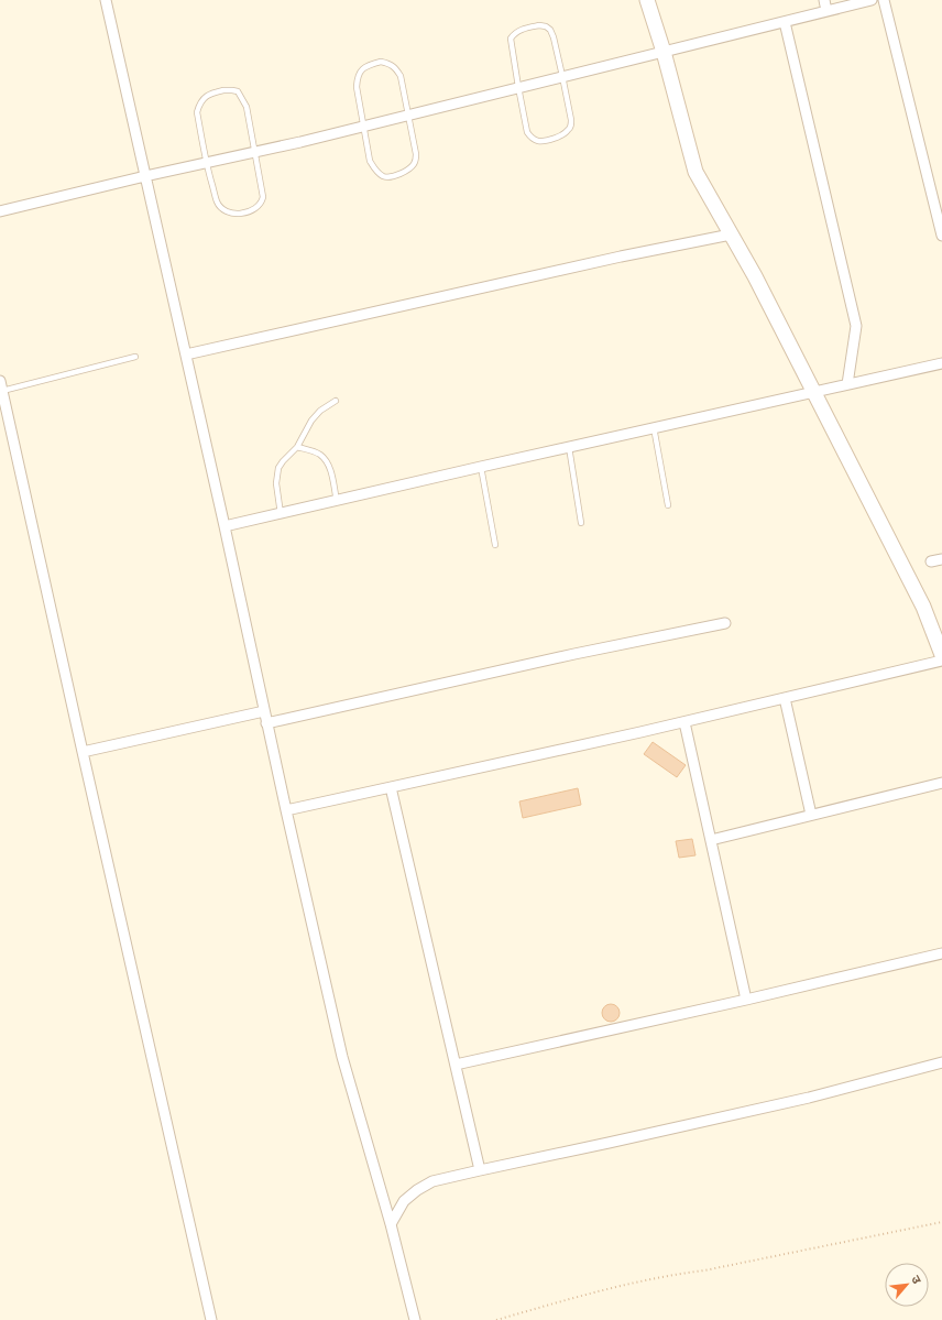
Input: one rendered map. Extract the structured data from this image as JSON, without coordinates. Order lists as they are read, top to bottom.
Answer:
{
  "north": "top right"
}
